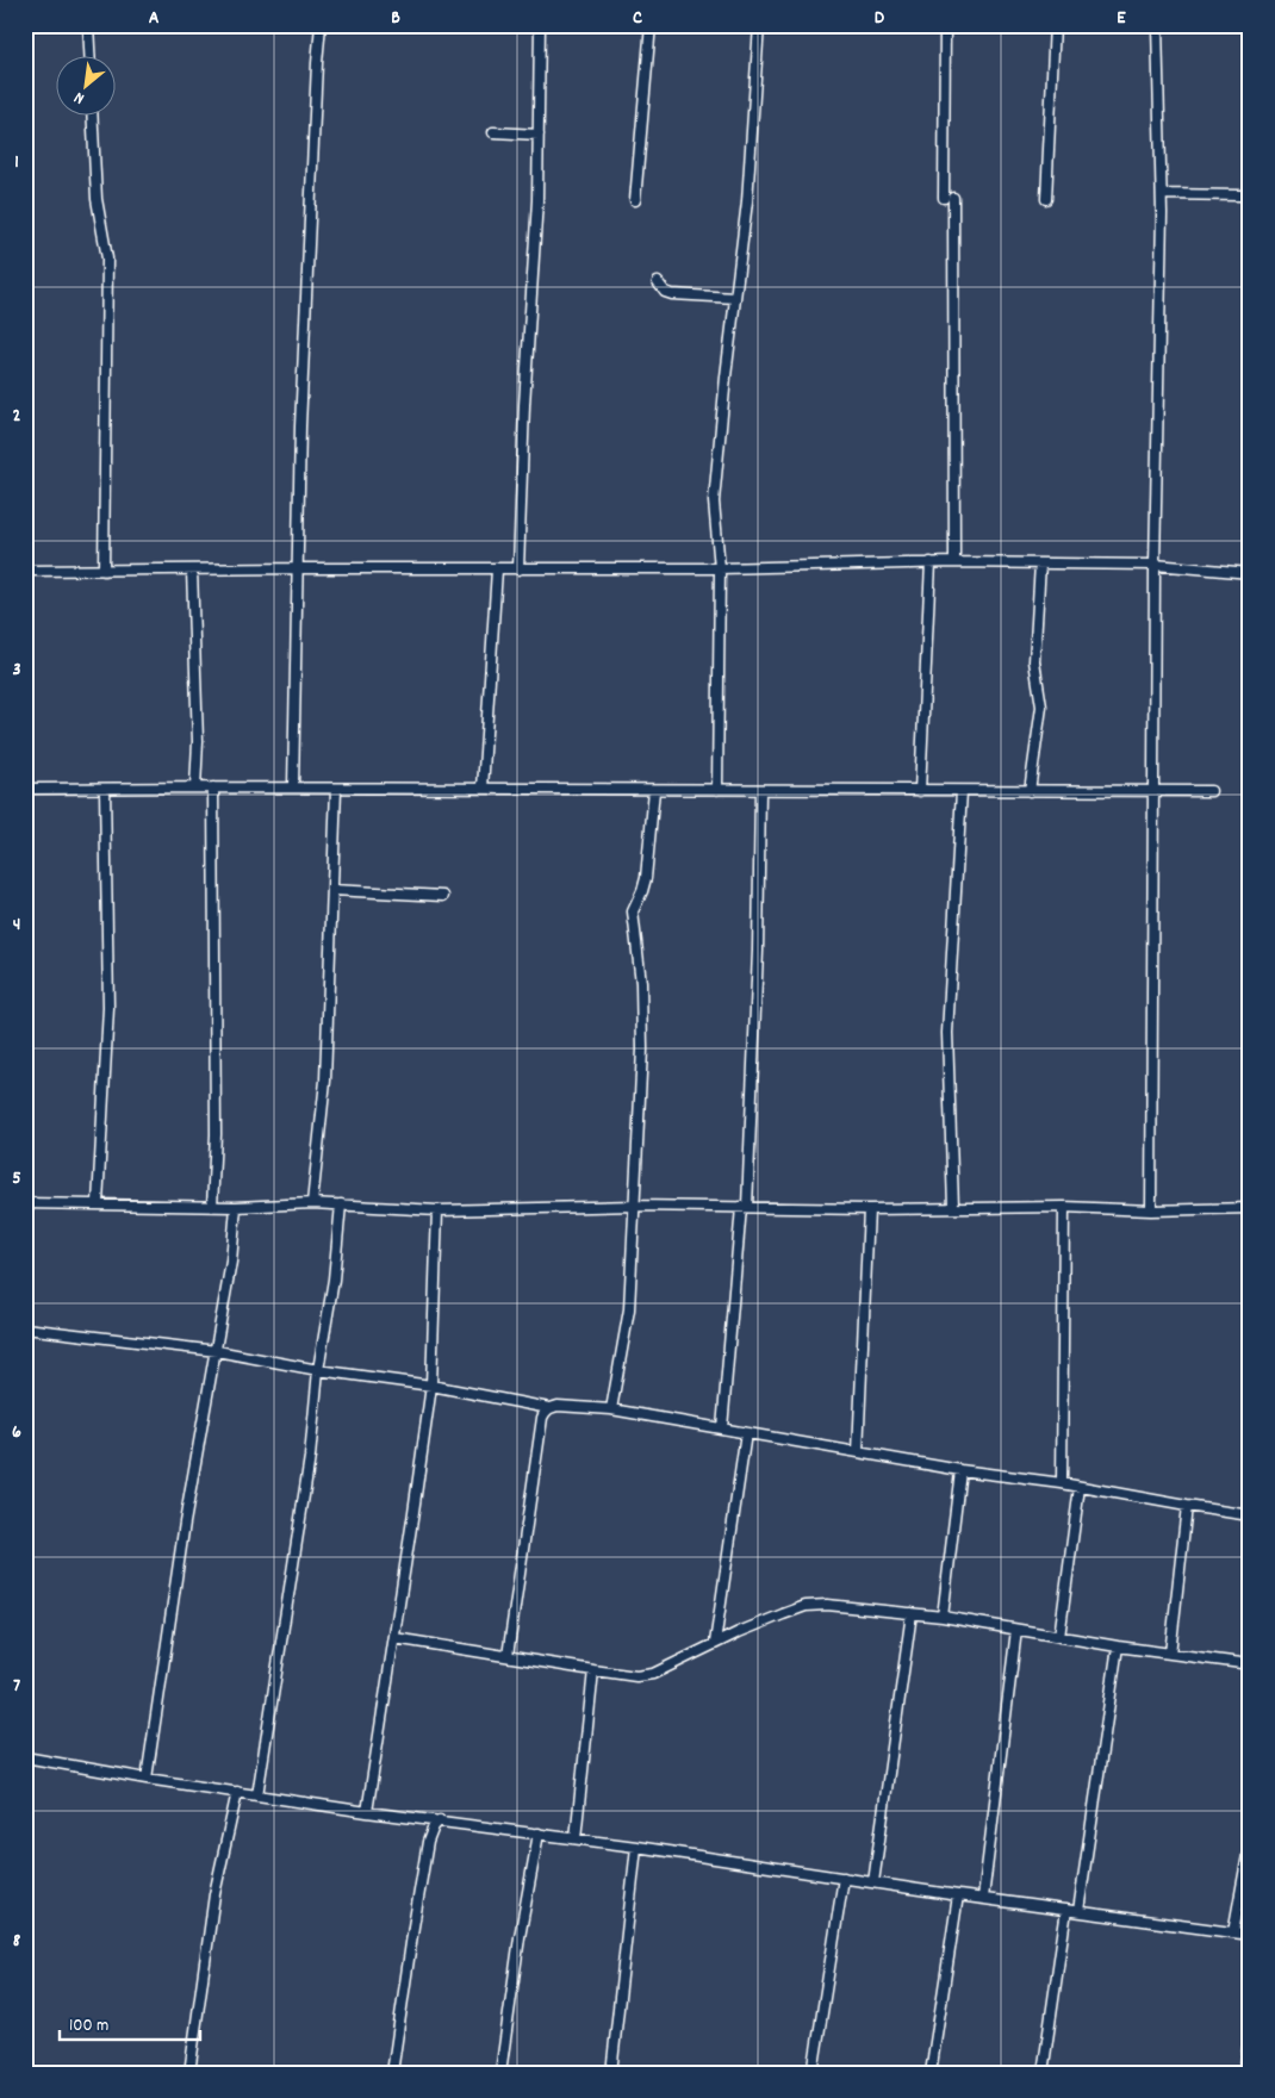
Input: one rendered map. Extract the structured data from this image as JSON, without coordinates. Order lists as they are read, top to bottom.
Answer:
{
  "scale_bar": "100 m",
  "north": "bottom left",
  "grid": {
    "columns": [
      "A",
      "B",
      "C",
      "D",
      "E"
    ],
    "rows": [
      "1",
      "2",
      "3",
      "4",
      "5",
      "6",
      "7",
      "8"
    ]
  }
}
